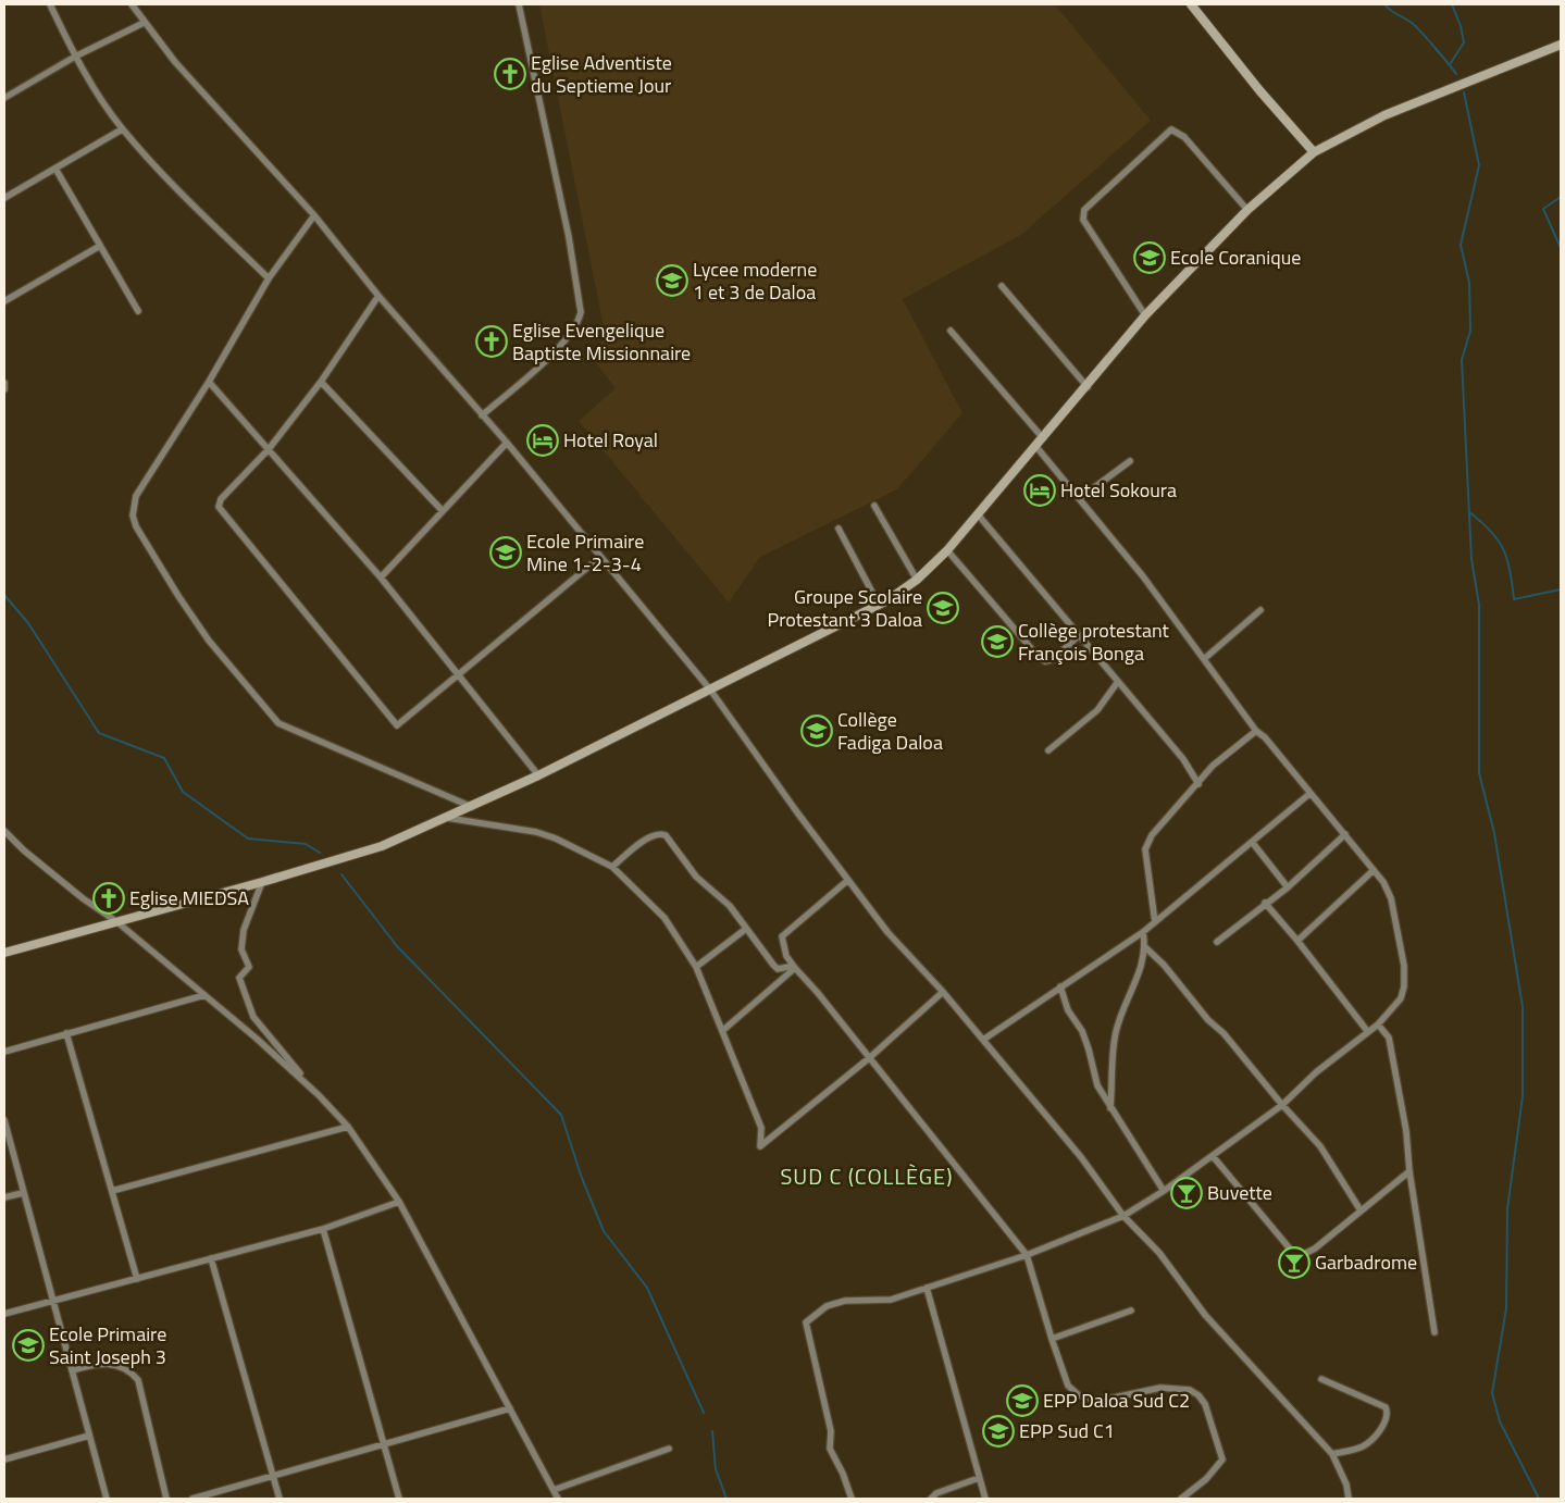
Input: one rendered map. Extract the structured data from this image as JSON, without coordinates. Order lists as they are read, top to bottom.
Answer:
{
  "districts": ["SUD C (COLLÈGE)"],
  "places": {
    "church": ["Eglise Adventiste du Septieme Jour", "Eglise Evengelique Baptiste Missionnaire", "Eglise MIEDSA"],
    "school or university": [
      "Ecole Coranique",
      "Lycee moderne 1 et 3 de Daloa",
      "Ecole Primaire Mine 1-2-3-4",
      "Groupe Scolaire Protestant 3 Daloa",
      "Collège protestant François Bonga",
      "Collège Fadiga Daloa",
      "Ecole Primaire Saint Joseph 3",
      "EPP Daloa Sud C2",
      "EPP Sud C1"
    ],
    "hotel": ["Hotel Royal", "Hotel Sokoura"],
    "bar": ["Buvette", "Garbadrome"]
  }
}
